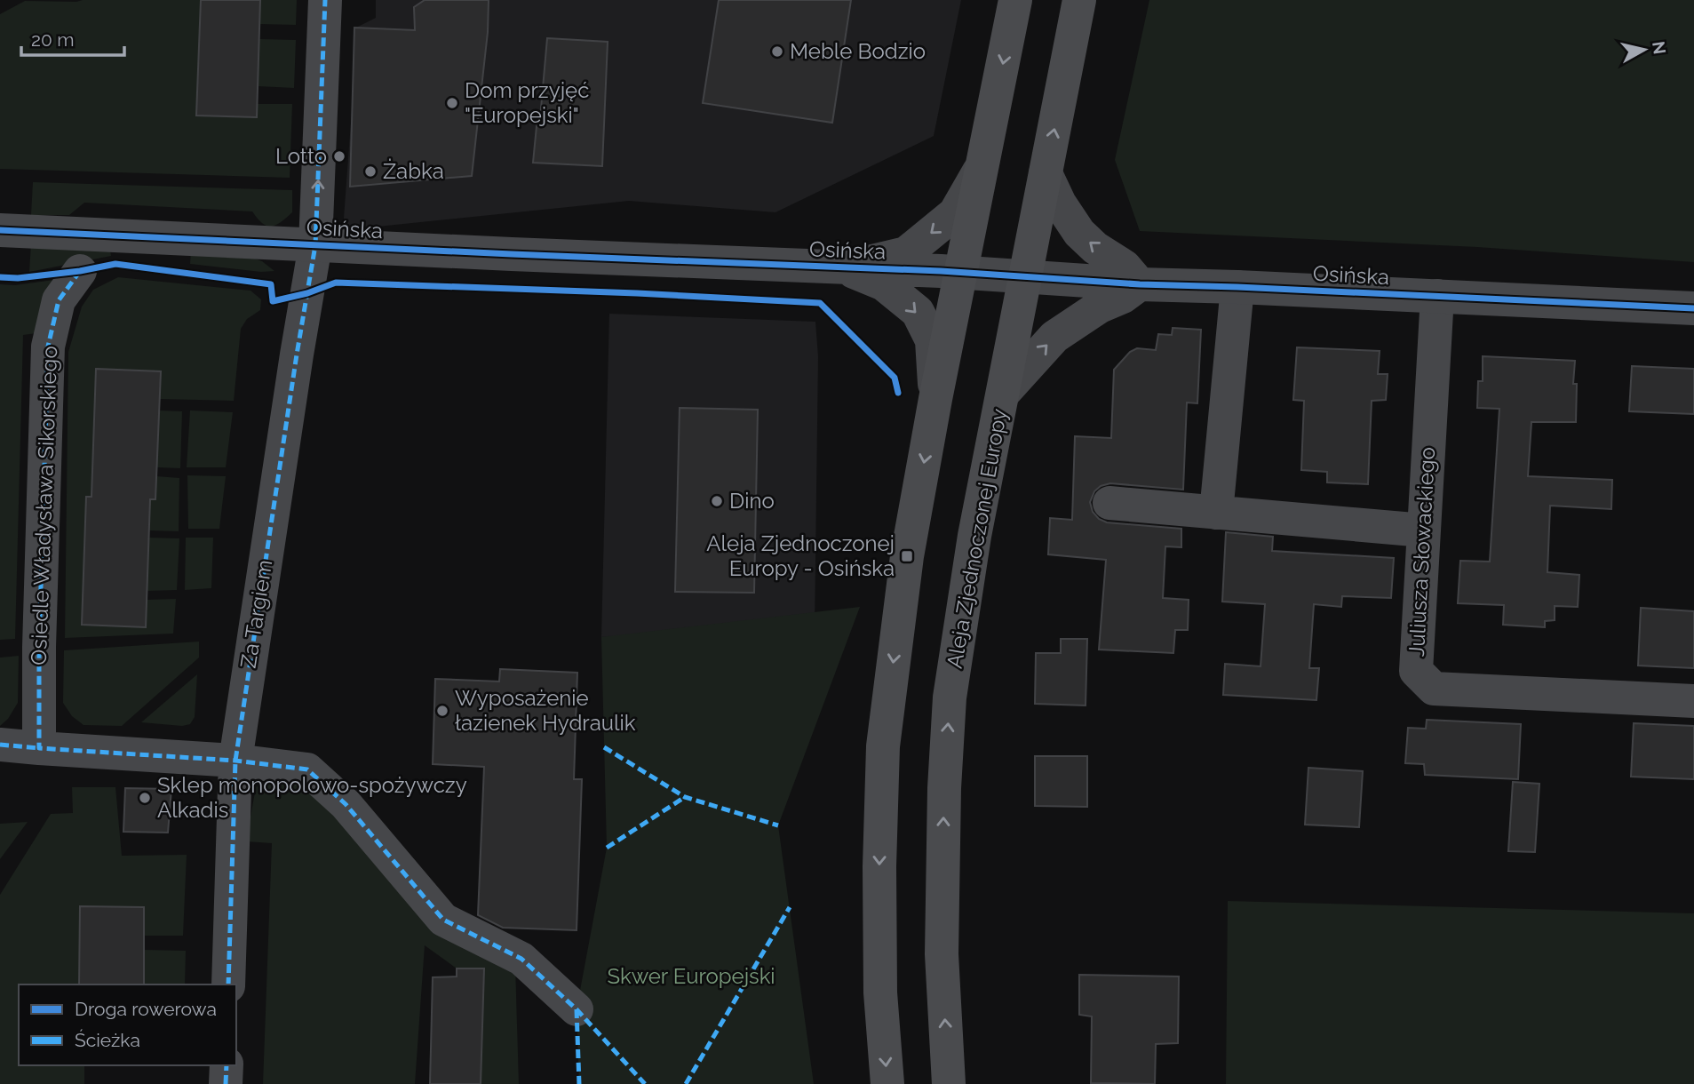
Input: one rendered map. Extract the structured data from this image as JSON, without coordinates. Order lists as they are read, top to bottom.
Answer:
{
  "streets": {
    "main road": ["Aleja Zjednoczonej Europy"],
    "street": [
      "Osińska",
      "Osiedle Władysława Sikorskiego",
      "Juliusza Słowackiego",
      "Za Targiem"
    ]
  },
  "crossings": [
    ["Osińska", "Aleja Zjednoczonej Europy"],
    ["Osińska", "Juliusza Słowackiego"],
    ["Osińska", "Za Targiem"]
  ],
  "parks": ["Skwer Europejski"],
  "places": {
    "other": [
      "Meble Bodzio",
      "Dom przyjęć \"Europejski\"",
      "Lotto",
      "Żabka",
      "Dino",
      "Wyposażenie łazienek Hydraulik",
      "Sklep monopolowo-spożywczy Alkadis"
    ],
    "transit": ["Aleja Zjednoczonej Europy - Osińska"]
  },
  "legend": ["Droga rowerowa", "Ścieżka"],
  "scale_bar": "20 m",
  "north": "right"
}
